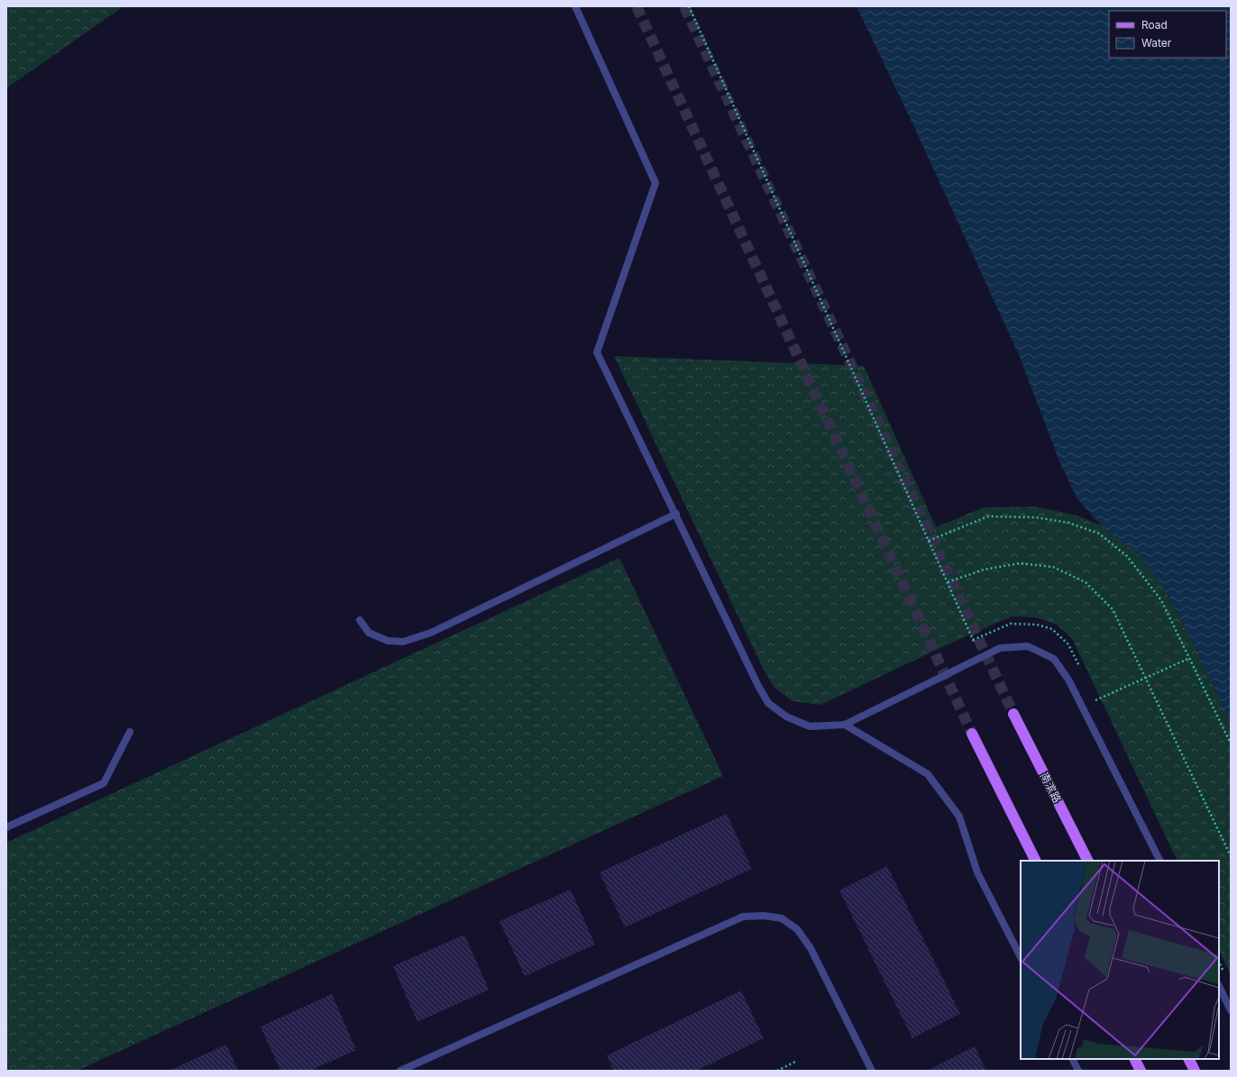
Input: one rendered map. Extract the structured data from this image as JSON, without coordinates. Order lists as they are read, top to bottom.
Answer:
{
  "streets": {
    "main road": ["南滨路"]
  },
  "legend": ["Road", "Water"]
}
